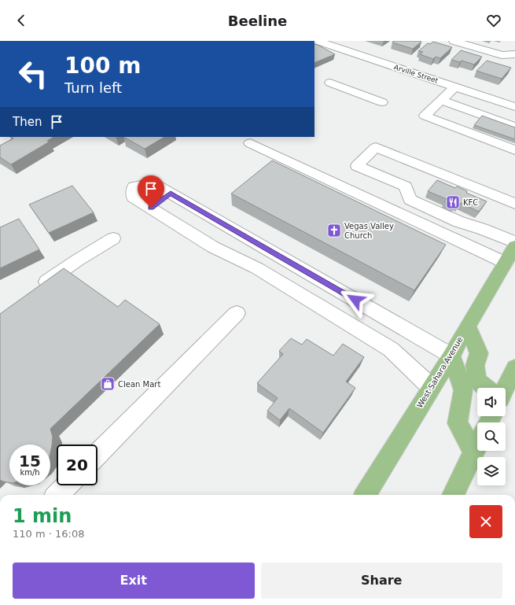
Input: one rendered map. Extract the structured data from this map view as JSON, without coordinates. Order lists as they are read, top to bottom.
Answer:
{
  "streets": {
    "main road": ["West Sahara Avenue"],
    "street": ["Arville Street"]
  },
  "places": {
    "restaurant": ["KFC"],
    "church": ["Vegas Valley Church"],
    "shop": ["Clean Mart"]
  },
  "page": {
    "header": "Beeline",
    "turn": ["100 m", "Turn left"],
    "then": "Then",
    "speed": "15 km/h",
    "limit": "20",
    "heading": ["1 min", "110 m · 16:08"],
    "buttons": ["Exit", "Share"]
  }
}
